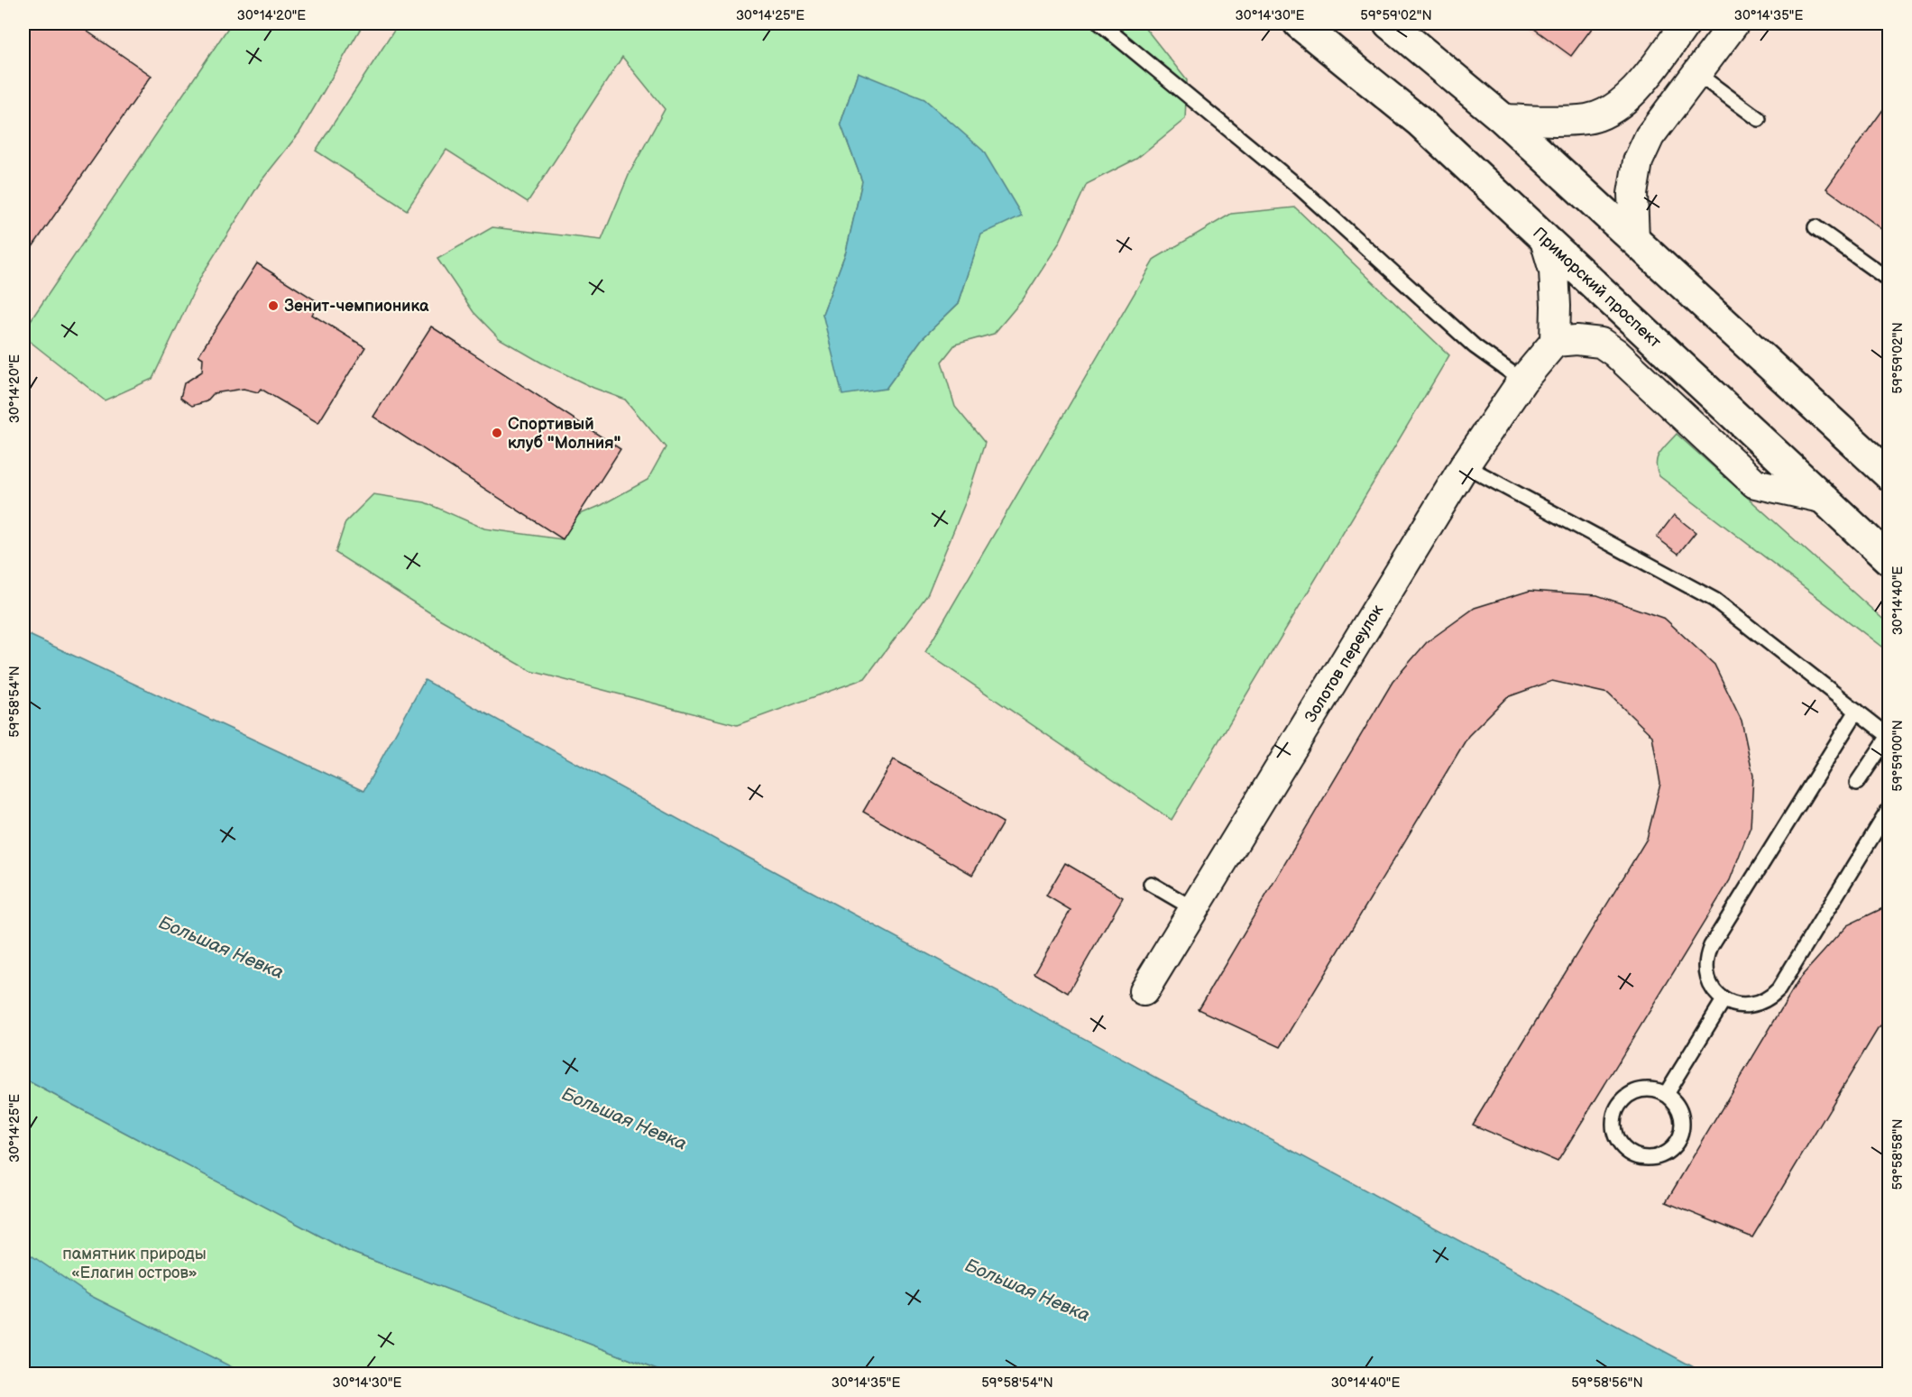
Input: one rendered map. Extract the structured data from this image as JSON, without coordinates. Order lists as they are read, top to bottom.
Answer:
{
  "streets": {
    "main road": ["Приморский проспект"],
    "street": ["Золотов переулок"]
  },
  "water": ["Большая Невка"],
  "parks": ["памятник природы «Елагин остров»"],
  "places": ["Зенит-чемпионика", "Спортивый клуб \"Молния\""],
  "coordinates": [
    "30°14'20\"E",
    "30°14'25\"E",
    "30°14'30\"E",
    "59°59'02\"N",
    "30°14'35\"E",
    "30°14'40\"E",
    "59°58'54\"N",
    "59°59'00\"N",
    "59°58'58\"N",
    "59°58'56\"N"
  ]
}
